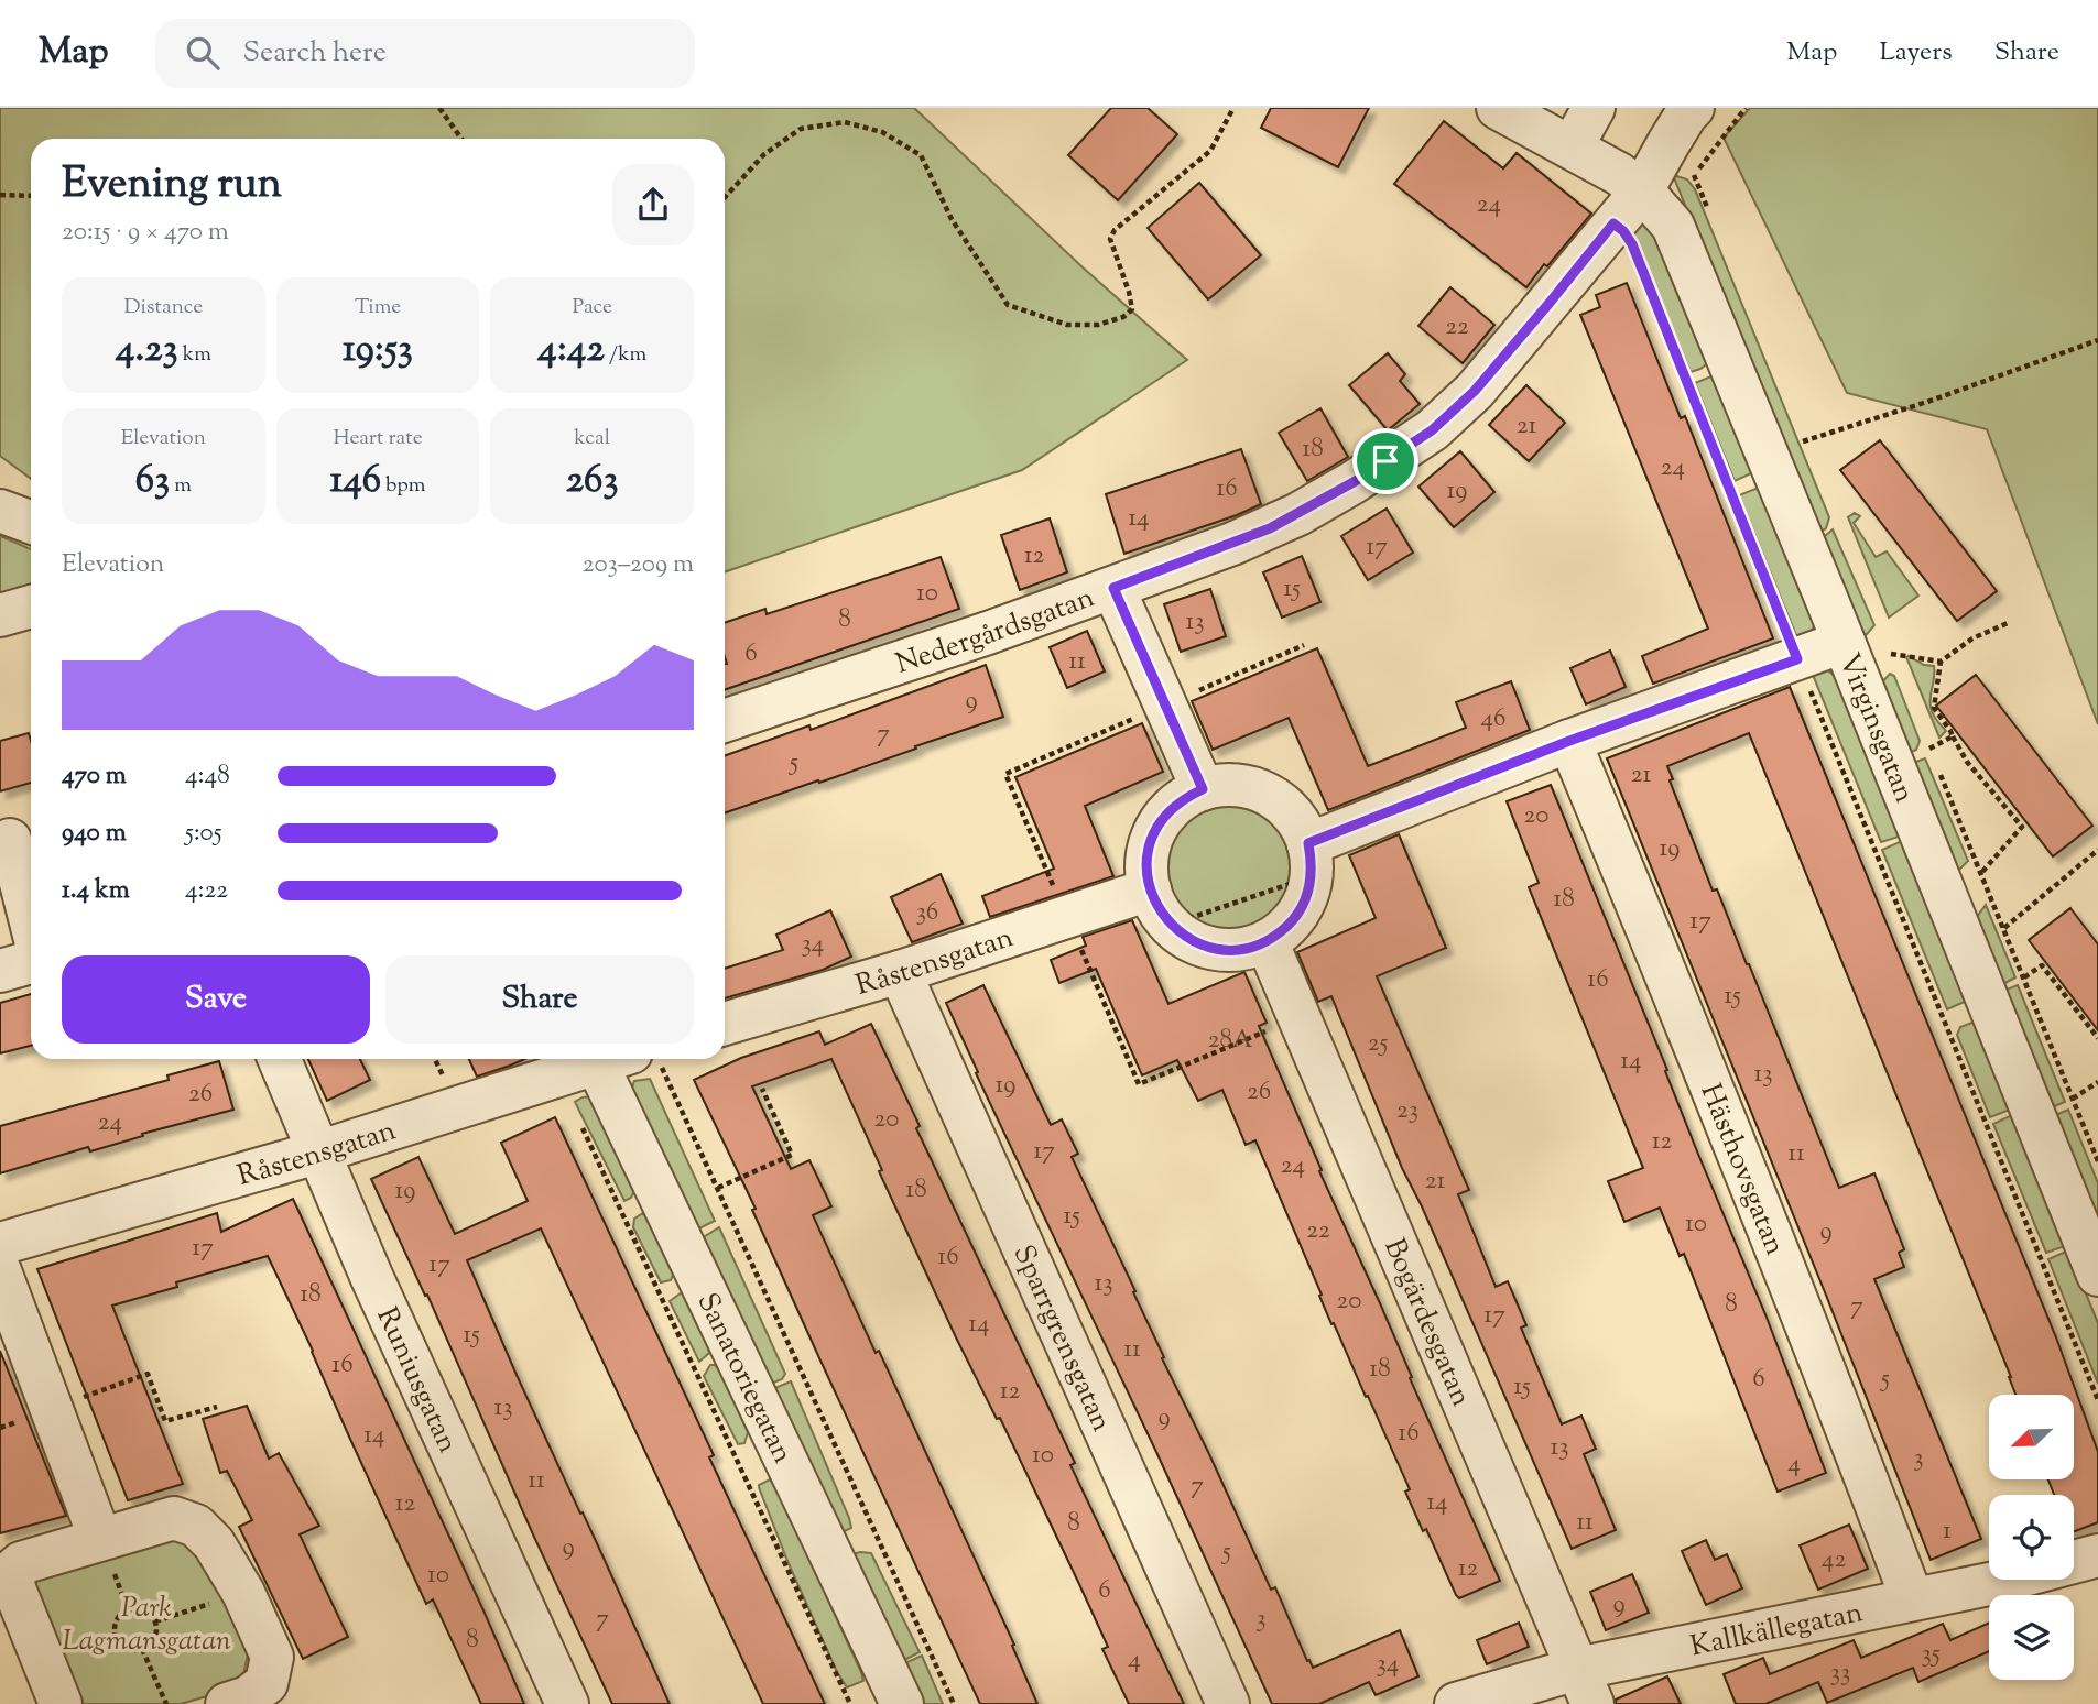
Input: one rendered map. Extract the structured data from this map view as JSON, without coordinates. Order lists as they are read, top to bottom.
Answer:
{
  "streets": {
    "street": [
      "Nedergårdsgatan",
      "Virginsgatan",
      "Råstensgatan",
      "Hästhovsgatan",
      "Bogärdesgatan",
      "Sparrgrensgatan",
      "Sanatoriegatan",
      "Runiusgatan",
      "Kallkällegatan"
    ]
  },
  "crossings": [
    ["Nedergårdsgatan", "Virginsgatan"],
    ["Råstensgatan", "Sparrgrensgatan"],
    ["Råstensgatan", "Sanatoriegatan"],
    ["Råstensgatan", "Runiusgatan"],
    ["Hästhovsgatan", "Kallkällegatan"],
    ["Bogärdesgatan", "Kallkällegatan"]
  ],
  "parks": ["Park Lagmansgatan"],
  "house_numbers": [
    "24",
    "22",
    "21",
    "18",
    "24",
    "16",
    "19",
    "14",
    "17",
    "12",
    "15",
    "10",
    "8",
    "13",
    "6",
    "11",
    "9",
    "46",
    "7",
    "5",
    "21",
    "20",
    "19",
    "18",
    "36",
    "17",
    "34",
    "16",
    "15",
    "28A",
    "25",
    "14",
    "13",
    "19",
    "26",
    "26",
    "23",
    "20",
    "24",
    "12",
    "17",
    "11",
    "24",
    "21",
    "18",
    "19",
    "15",
    "10",
    "22",
    "9",
    "17",
    "16",
    "17",
    "13",
    "18",
    "20",
    "8",
    "7",
    "17",
    "14",
    "15",
    "11",
    "16",
    "18",
    "6",
    "5",
    "15",
    "12",
    "13",
    "9",
    "16",
    "14",
    "13",
    "10",
    "3",
    "4",
    "11",
    "7",
    "14",
    "12",
    "11",
    "8",
    "1",
    "9",
    "5",
    "42",
    "12",
    "10",
    "6",
    "9",
    "7",
    "3",
    "8",
    "35",
    "4",
    "34",
    "33"
  ],
  "north": "bottom left",
  "page": {
    "header": "Map",
    "search": "Search here",
    "nav": ["Map", "Layers", "Share"],
    "heading": ["Evening run", "20:15 · 9 × 470 m"],
    "stats": [
      ["Distance", "4.23 km"],
      ["Time", "19:53"],
      ["Pace", "4:42 /km"],
      ["Elevation", "63 m"],
      ["Heart rate", "146 bpm"],
      ["kcal", "263"]
    ],
    "chart": ["Elevation", "203–209 m"],
    "list": [
      {
        "name": "470 m",
        "note": "4:48"
      },
      {
        "name": "940 m",
        "note": "5:05"
      },
      {
        "name": "1.4 km",
        "note": "4:22"
      }
    ],
    "buttons": ["Save", "Share"]
  }
}
